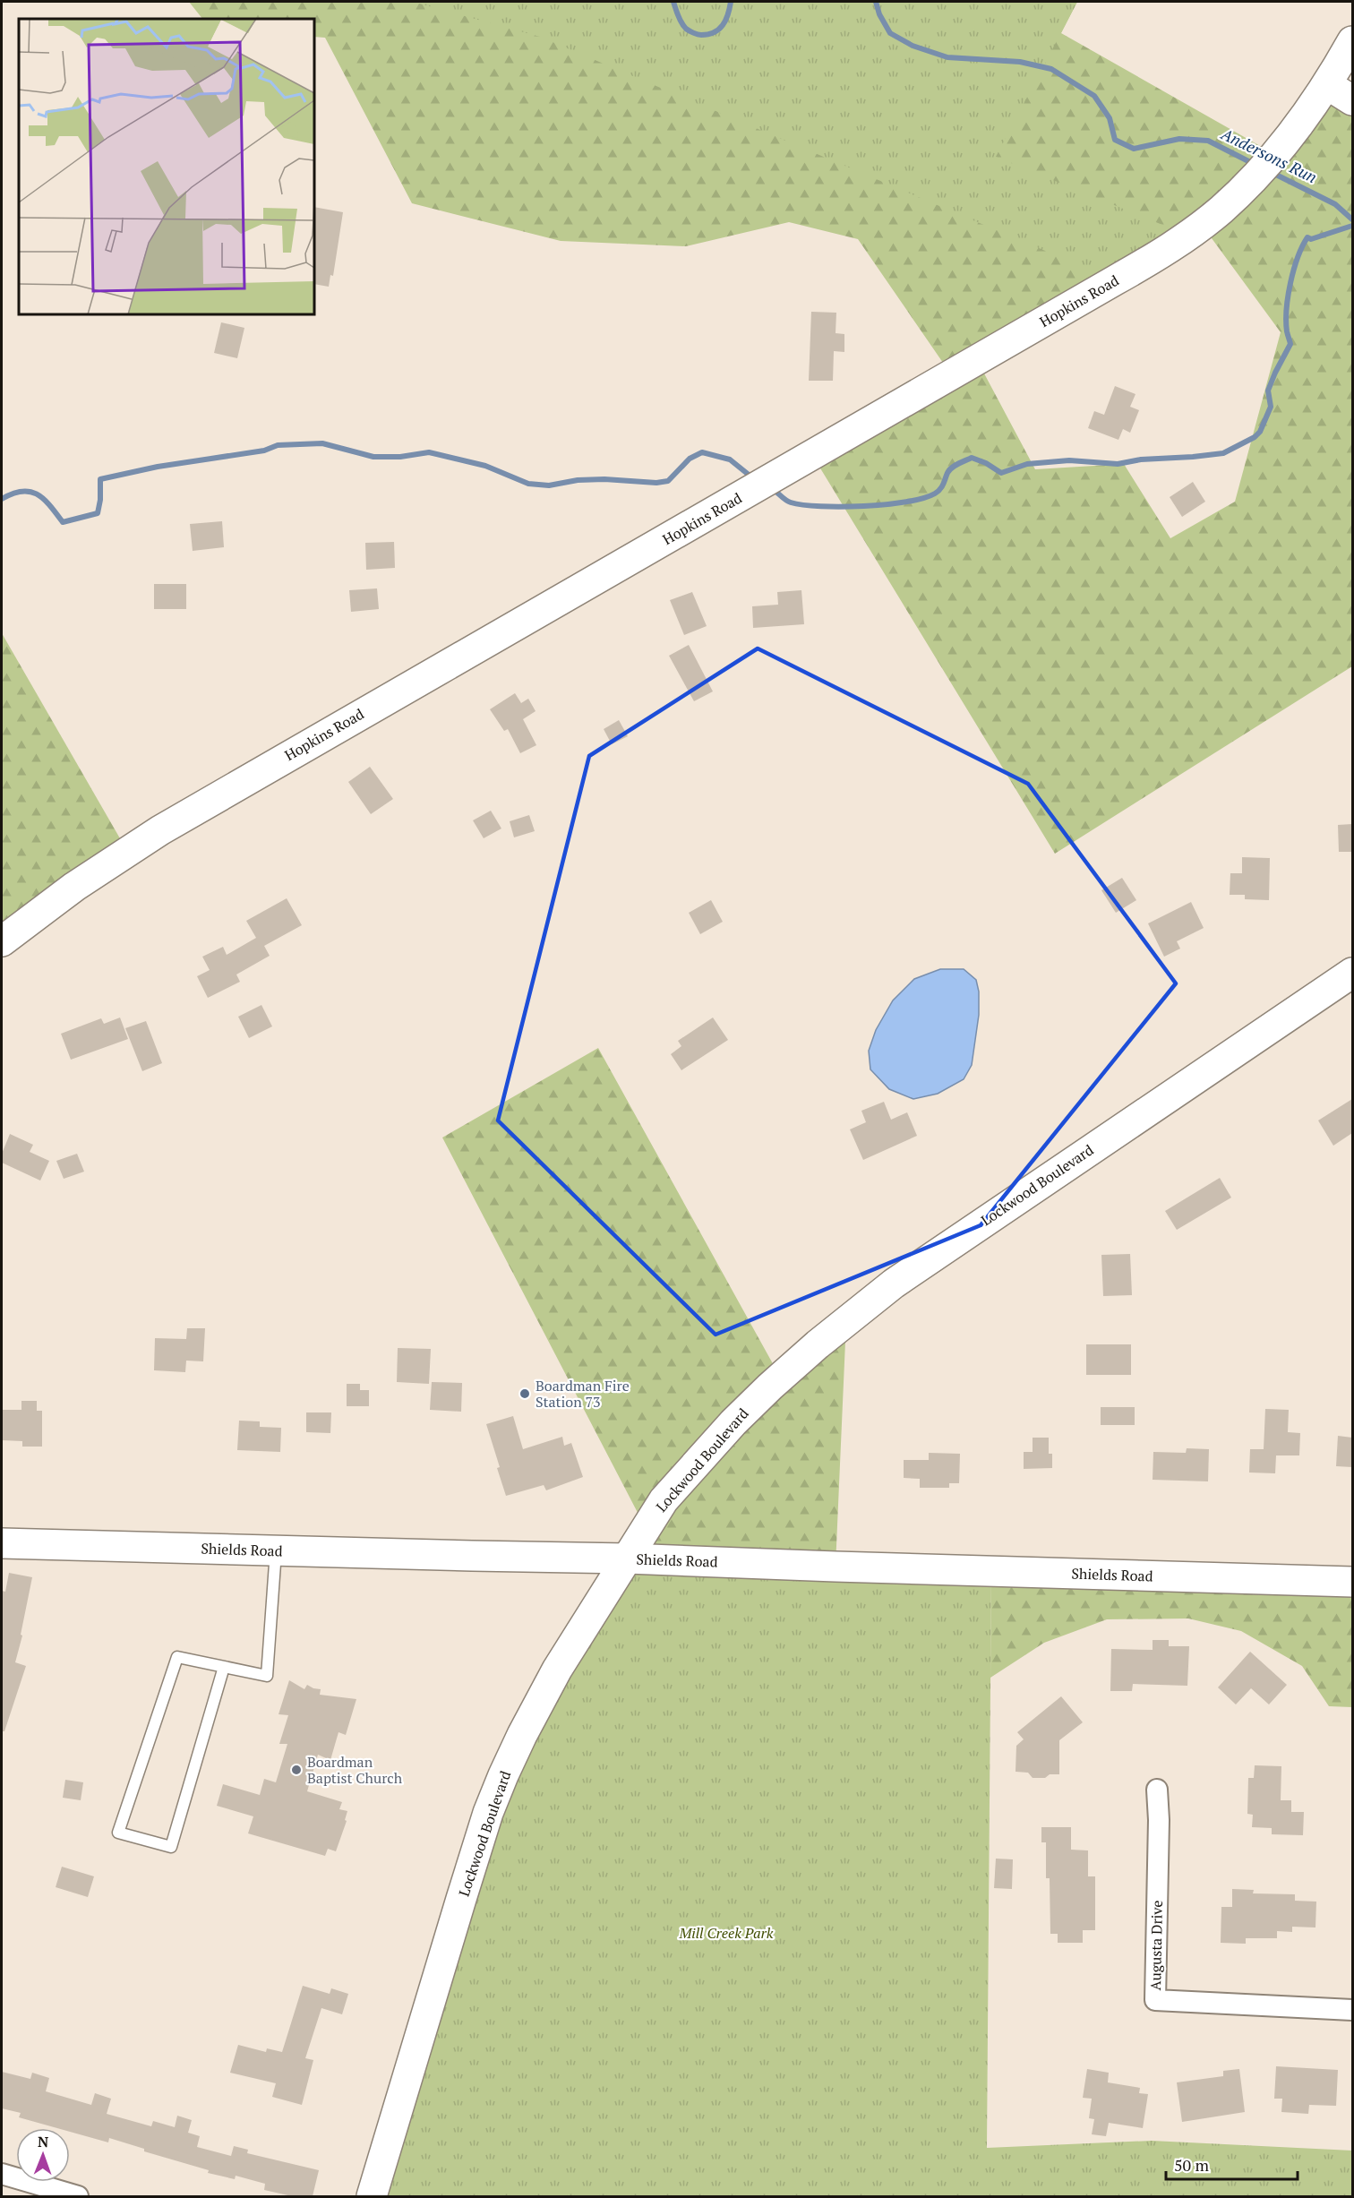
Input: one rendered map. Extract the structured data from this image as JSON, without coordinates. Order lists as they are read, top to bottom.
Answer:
{
  "streets": {
    "main road": ["Hopkins Road", "Lockwood Boulevard", "Shields Road"],
    "street": ["Augusta Drive"]
  },
  "crossings": [
    ["Lockwood Boulevard", "Shields Road"]
  ],
  "water": ["Andersons Run"],
  "parks": ["Mill Creek Park"],
  "places": ["Boardman Fire Station 73", "Boardman Baptist Church"],
  "scale_bar": "50 m",
  "north": "top"
}
